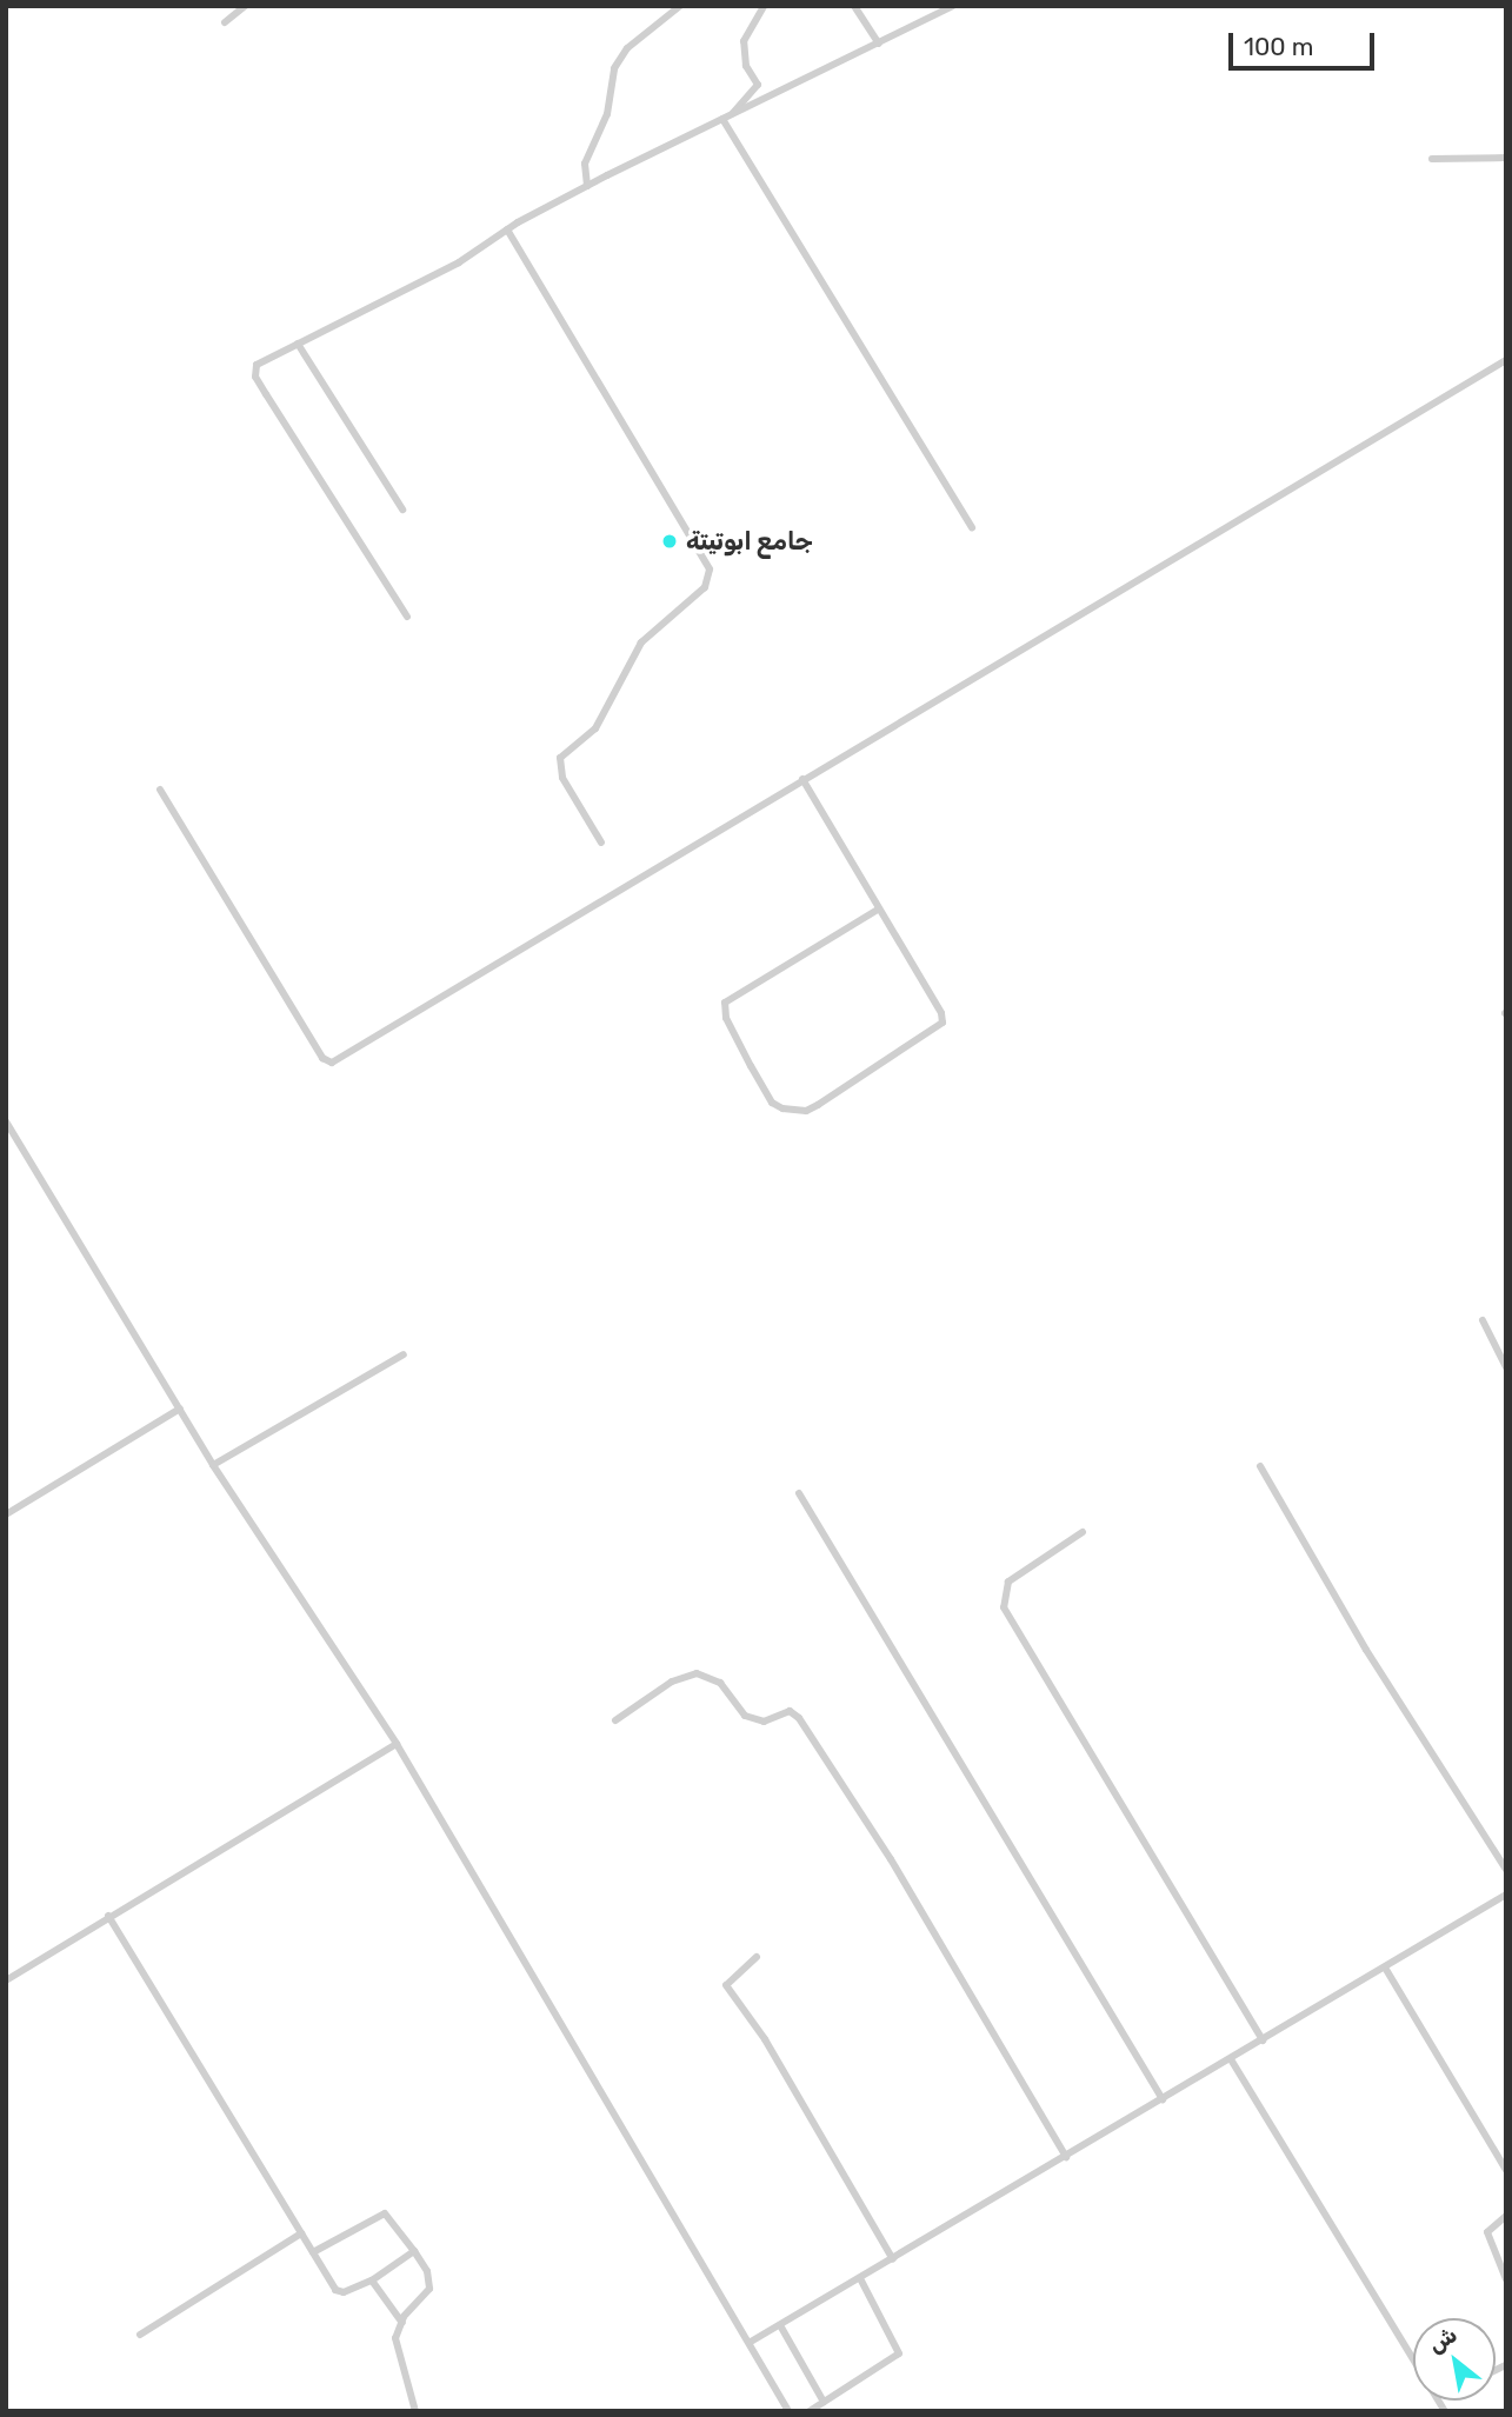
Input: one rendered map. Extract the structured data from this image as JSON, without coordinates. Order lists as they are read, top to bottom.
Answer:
{
  "places": ["جامع ابوتيتة"],
  "scale_bar": "100 m",
  "north": "top left"
}
